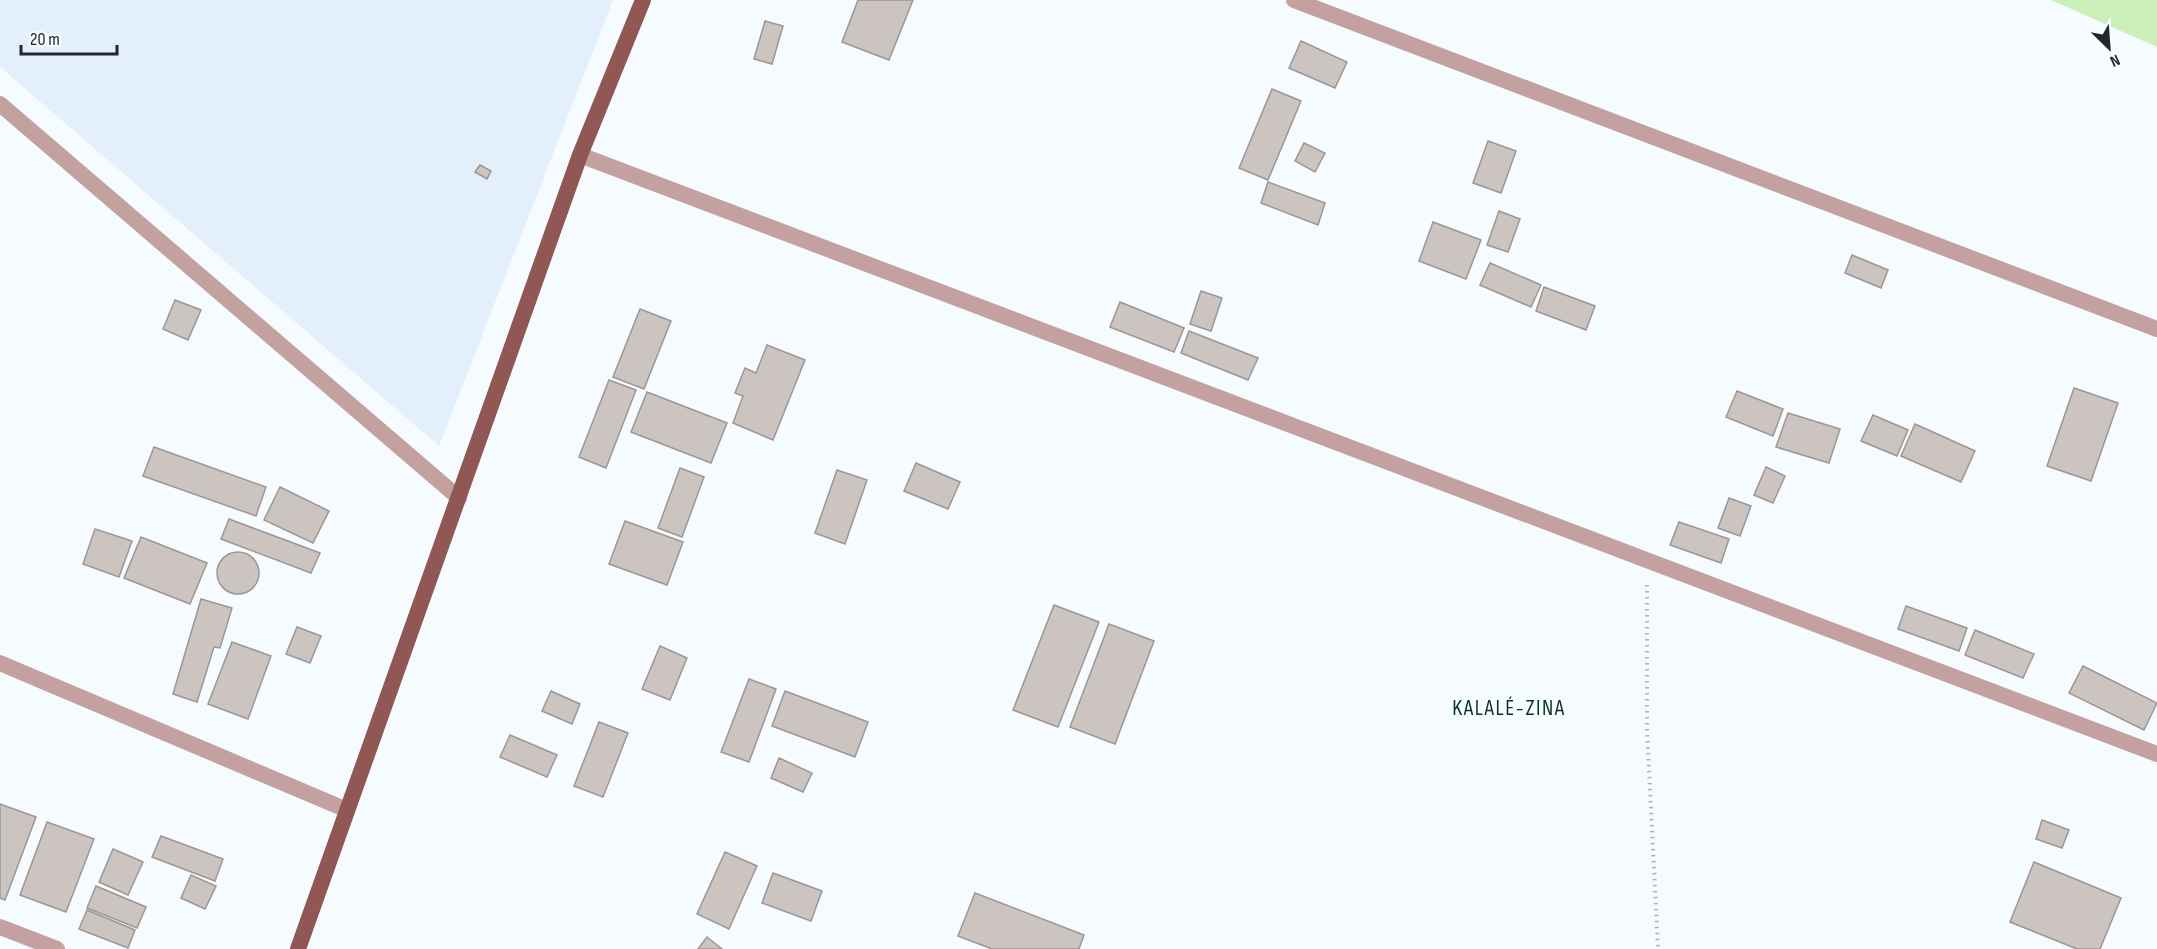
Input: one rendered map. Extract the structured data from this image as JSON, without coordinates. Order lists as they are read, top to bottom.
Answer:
{
  "districts": ["KALALÉ-ZINA"],
  "scale_bar": "20 m",
  "north": "bottom right"
}
